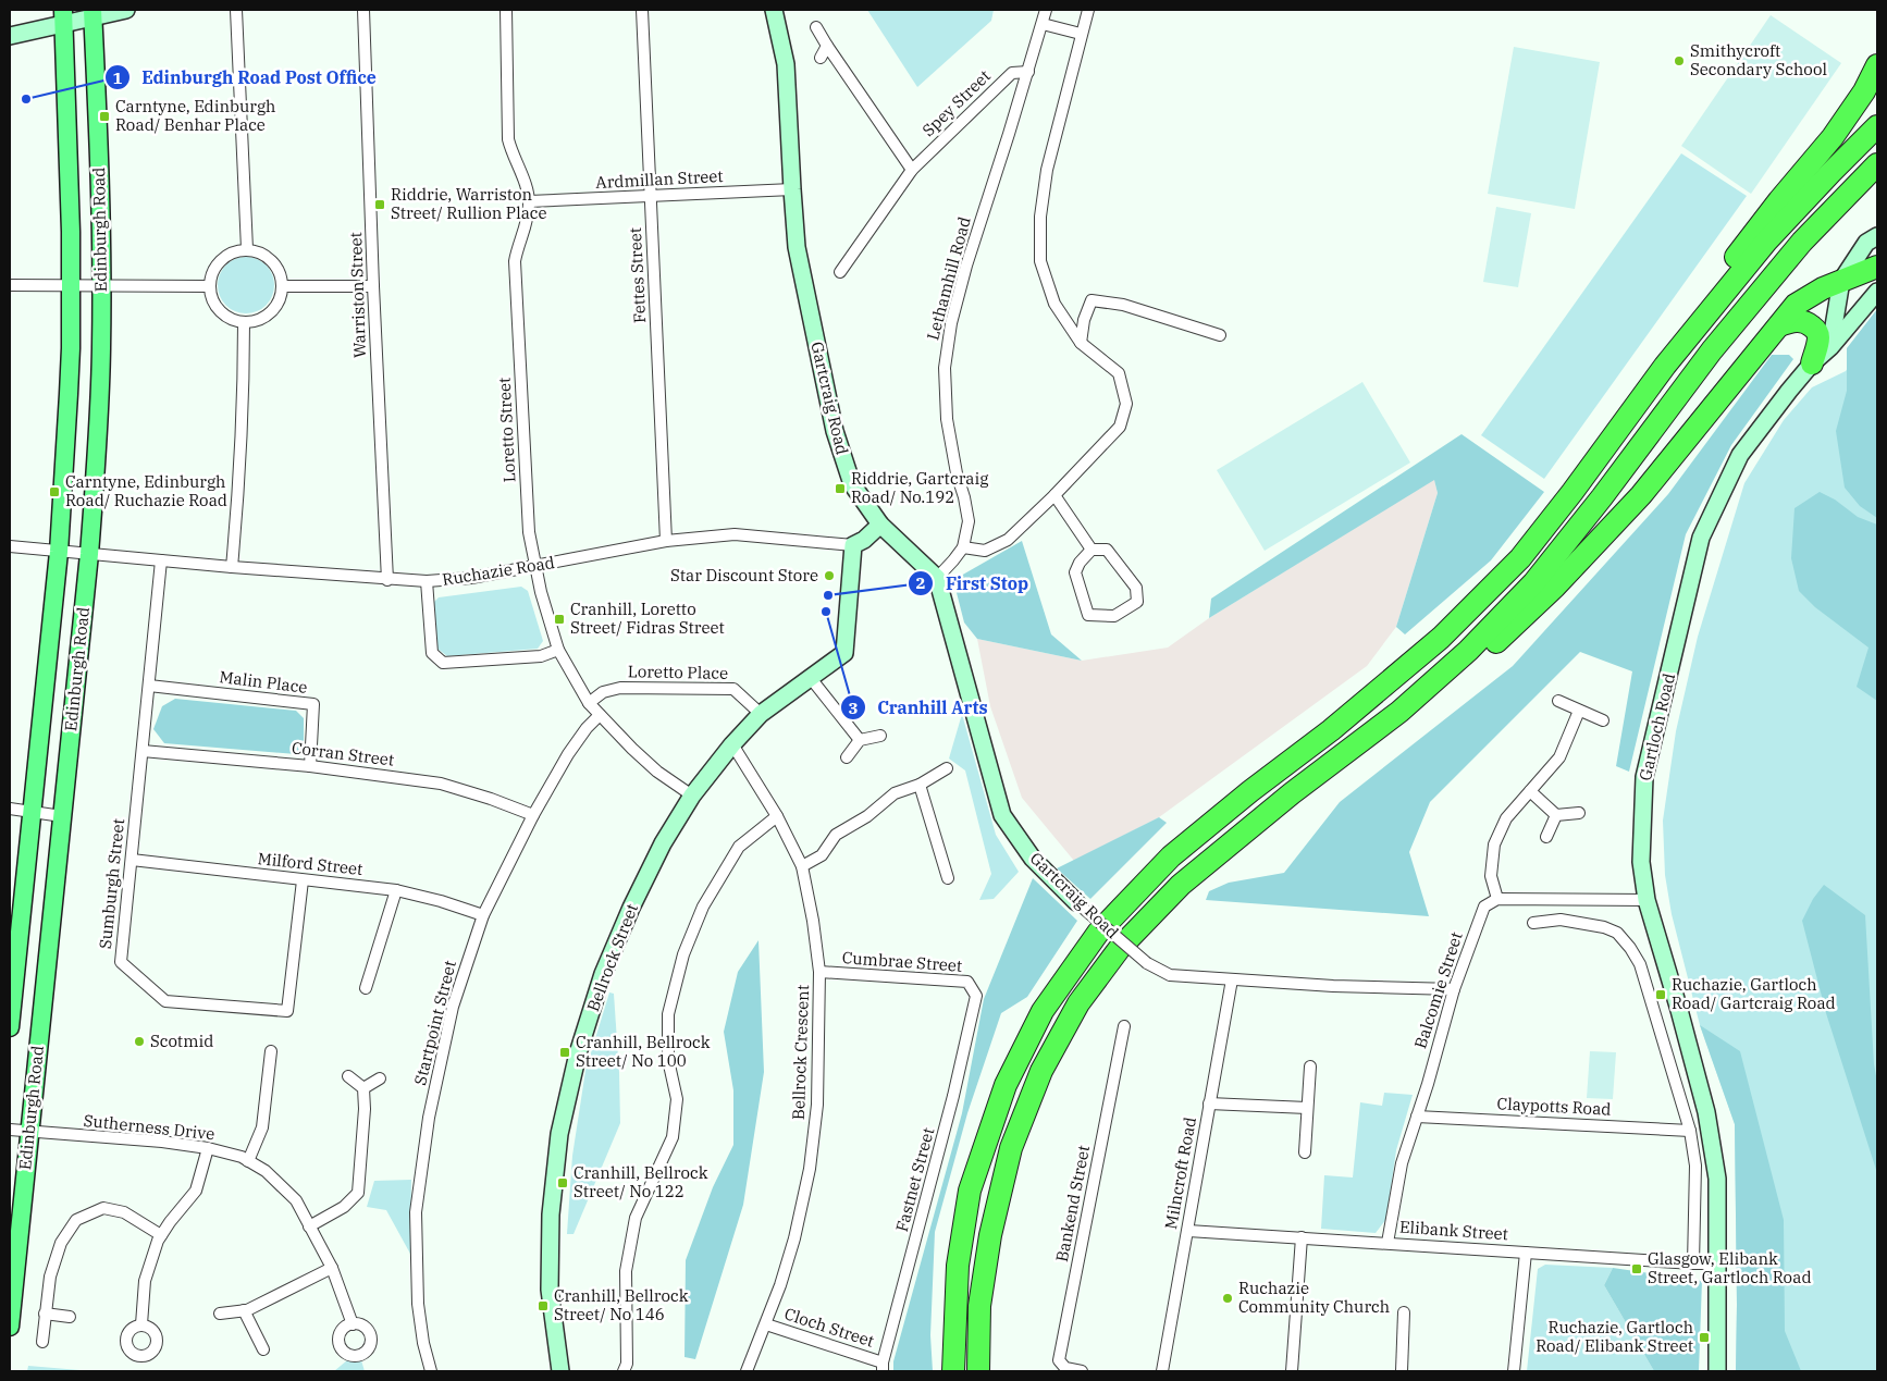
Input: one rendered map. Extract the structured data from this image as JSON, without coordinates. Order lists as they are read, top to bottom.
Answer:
{
  "streets": {
    "main road": ["Edinburgh Road"],
    "street": [
      "Spey Street",
      "Ardmillan Street",
      "Fettes Street",
      "Lethamhill Road",
      "Warriston Street",
      "Gartcraig Road",
      "Loretto Street",
      "Ruchazie Road",
      "Loretto Place",
      "Malin Place",
      "Gartloch Road",
      "Corran Street",
      "Milford Street",
      "Sumburgh Street",
      "Bellrock Street",
      "Cumbrae Street",
      "Balcomie Street",
      "Startpoint Street",
      "Bellrock Crescent",
      "Claypotts Road",
      "Sutherness Drive",
      "Milncroft Road",
      "Fastnet Street",
      "Bankend Street",
      "Elibank Street",
      "Cloch Street"
    ]
  },
  "crossings": [
    ["Spey Street", "Lethamhill Road"],
    ["Ardmillan Street", "Fettes Street"],
    ["Ardmillan Street", "Gartcraig Road"],
    ["Ardmillan Street", "Loretto Street"],
    ["Edinburgh Road", "Ruchazie Road"],
    ["Edinburgh Road", "Sutherness Drive"],
    ["Fettes Street", "Ruchazie Road"],
    ["Lethamhill Road", "Gartcraig Road"],
    ["Warriston Street", "Ruchazie Road"],
    ["Gartcraig Road", "Balcomie Street"],
    ["Gartcraig Road", "Milncroft Road"],
    ["Loretto Street", "Ruchazie Road"],
    ["Loretto Street", "Loretto Place"],
    ["Loretto Street", "Bellrock Street"],
    ["Loretto Street", "Startpoint Street"],
    ["Ruchazie Road", "Sumburgh Street"],
    ["Ruchazie Road", "Bellrock Street"],
    ["Loretto Place", "Bellrock Street"],
    ["Malin Place", "Corran Street"],
    ["Malin Place", "Sumburgh Street"],
    ["Gartloch Road", "Elibank Street"],
    ["Corran Street", "Sumburgh Street"],
    ["Corran Street", "Startpoint Street"],
    ["Milford Street", "Sumburgh Street"],
    ["Milford Street", "Startpoint Street"],
    ["Bellrock Street", "Bellrock Crescent"],
    ["Cumbrae Street", "Bellrock Crescent"],
    ["Cumbrae Street", "Fastnet Street"],
    ["Balcomie Street", "Claypotts Road"],
    ["Balcomie Street", "Elibank Street"],
    ["Bellrock Crescent", "Cloch Street"],
    ["Milncroft Road", "Elibank Street"],
    ["Fastnet Street", "Cloch Street"]
  ],
  "places": {
    "other": [
      "Smithycroft Secondary School",
      "Edinburgh Road Post Office",
      "Star Discount Store",
      "First Stop",
      "Cranhill Arts",
      "Scotmid",
      "Ruchazie Community Church"
    ],
    "transit": [
      "Carntyne, Edinburgh Road/ Benhar Place",
      "Riddrie, Warriston Street/ Rullion Place",
      "Riddrie, Gartcraig Road/ No.192",
      "Carntyne, Edinburgh Road/ Ruchazie Road",
      "Cranhill, Loretto Street/ Fidras Street",
      "Ruchazie, Gartloch Road/ Gartcraig Road",
      "Cranhill, Bellrock Street/ No 100",
      "Cranhill, Bellrock Street/ No 122",
      "Glasgow, Elibank Street, Gartloch Road",
      "Cranhill, Bellrock Street/ No 146",
      "Ruchazie, Gartloch Road/ Elibank Street"
    ]
  }
}
